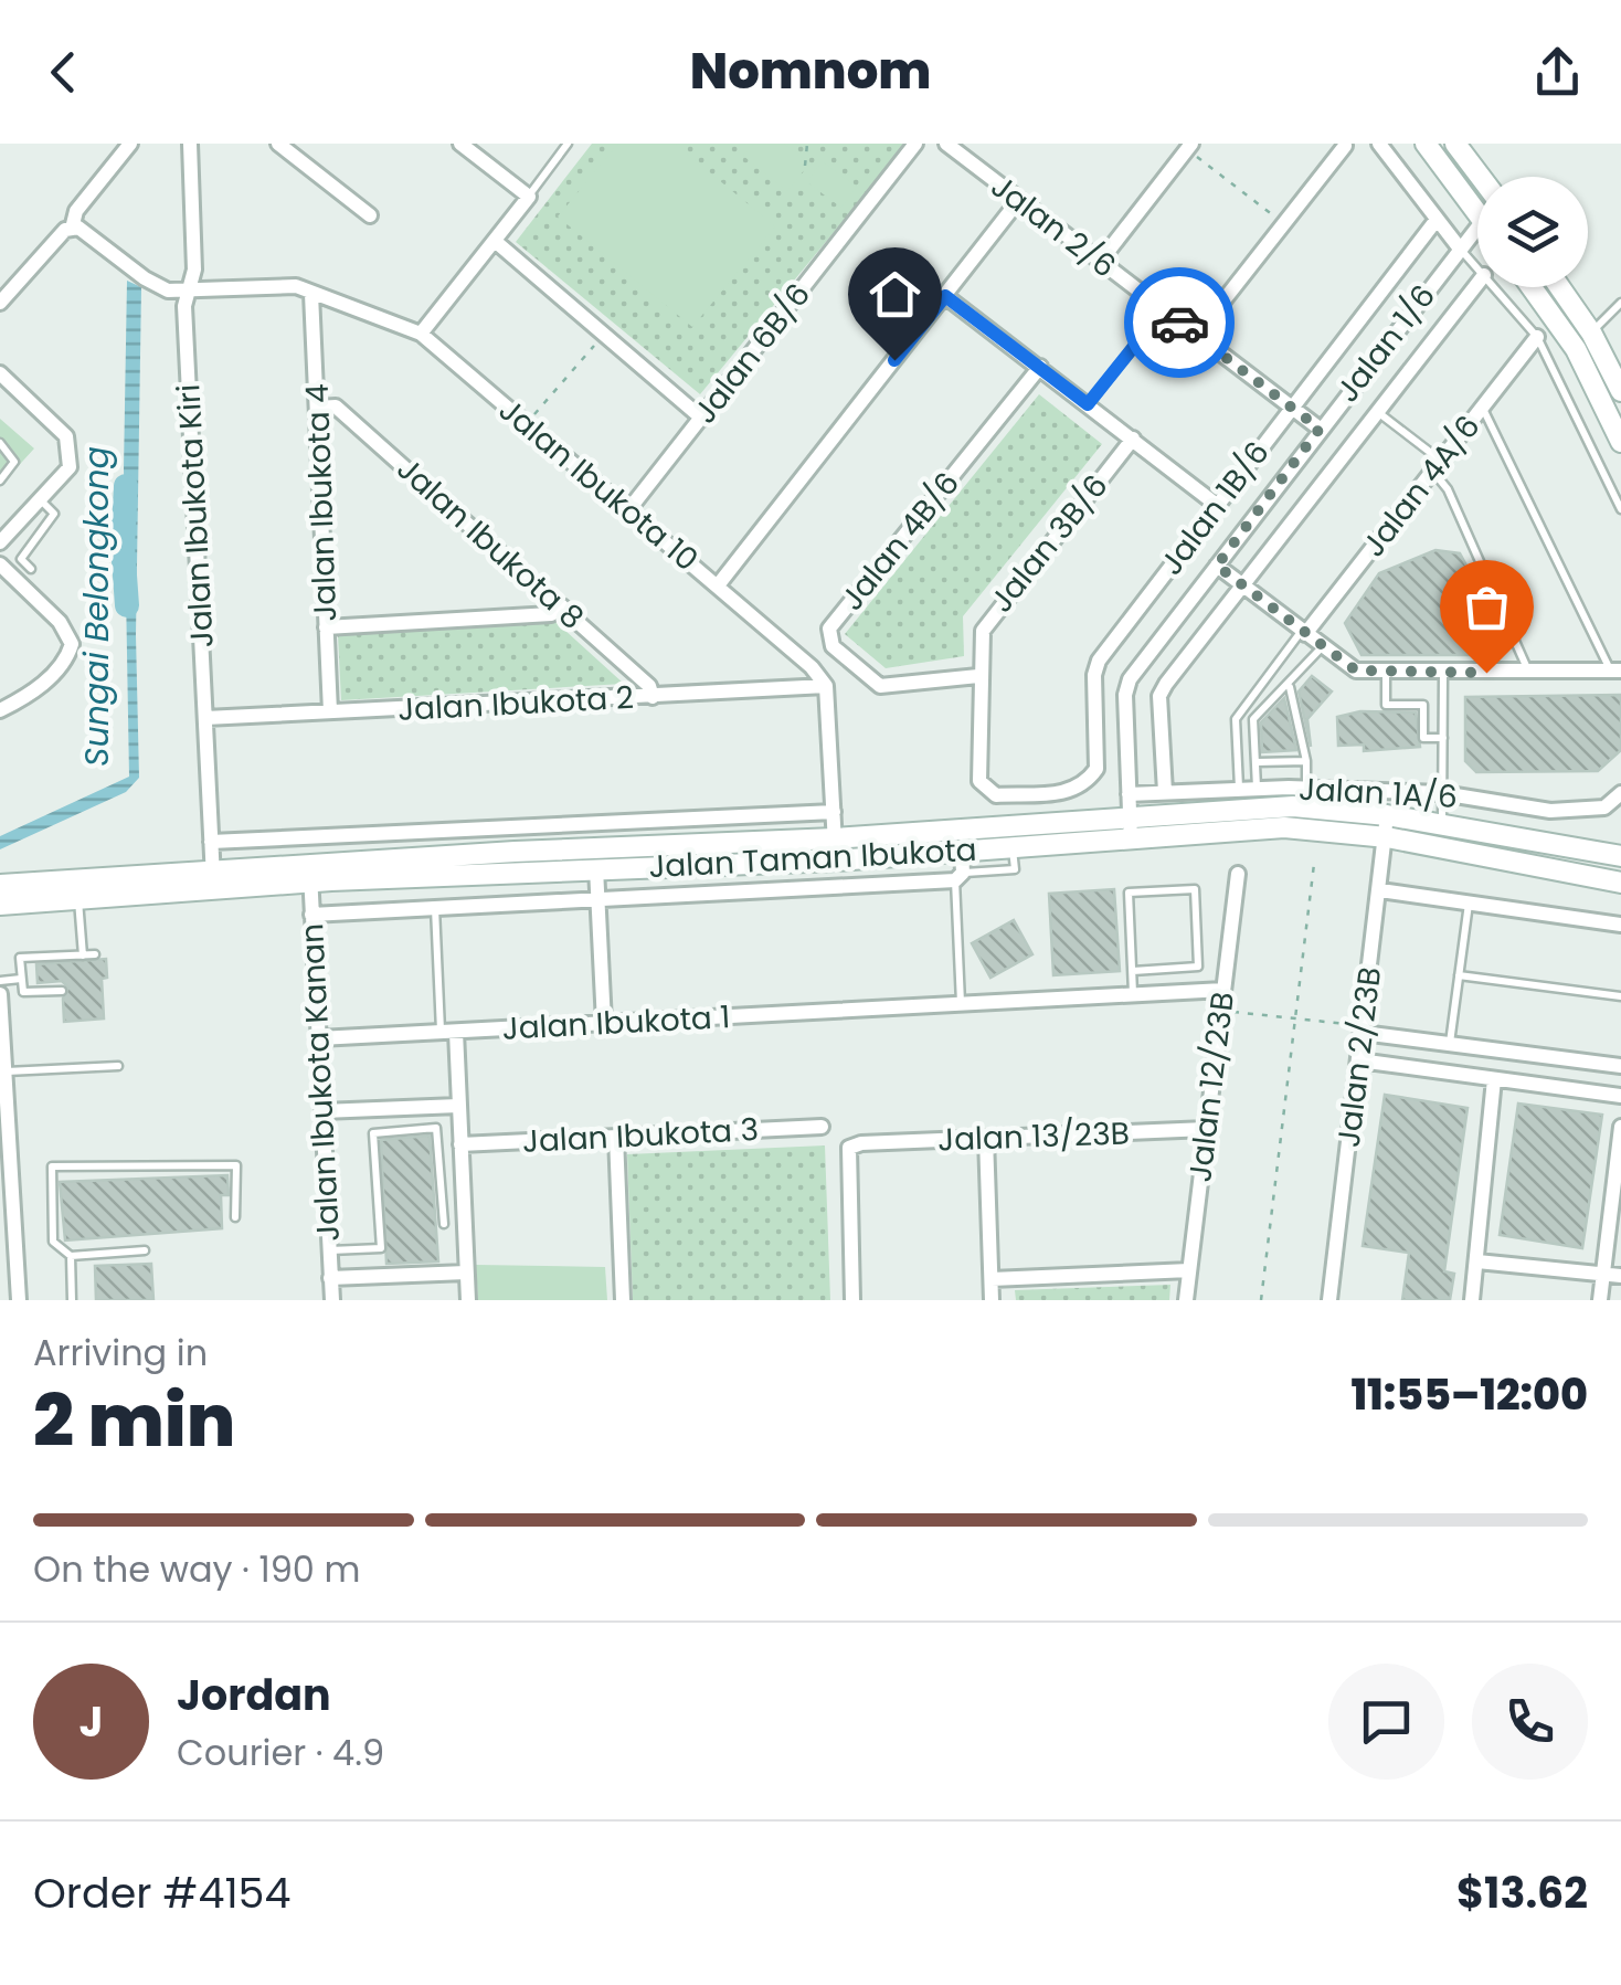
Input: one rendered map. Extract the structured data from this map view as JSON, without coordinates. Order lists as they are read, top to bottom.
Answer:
{
  "streets": {
    "main road": ["Jalan Taman Ibukota"],
    "street": [
      "Jalan 2/6",
      "Jalan 1/6",
      "Jalan 6B/6",
      "Jalan Ibukota 10",
      "Jalan 4A/6",
      "Jalan Ibukota 4",
      "Jalan 1B/6",
      "Jalan Ibukota Kiri",
      "Jalan 4B/6",
      "Jalan Ibukota 8",
      "Jalan 3B/6",
      "Jalan Ibukota 2",
      "Jalan 1A/6",
      "Jalan Ibukota 1",
      "Jalan 2/23B",
      "Jalan Ibukota Kanan",
      "Jalan 12/23B",
      "Jalan Ibukota 3",
      "Jalan 13/23B"
    ]
  },
  "crossings": [
    ["Jalan 2/6", "Jalan 1/6"],
    ["Jalan 2/6", "Jalan 1B/6"],
    ["Jalan 1/6", "Jalan 1A/6"],
    ["Jalan 1/6", "Jalan Taman Ibukota"],
    ["Jalan 6B/6", "Jalan Ibukota 10"],
    ["Jalan Ibukota 10", "Jalan Ibukota 4"],
    ["Jalan Ibukota 10", "Jalan Ibukota Kiri"],
    ["Jalan Ibukota 10", "Jalan Ibukota 2"],
    ["Jalan Ibukota 4", "Jalan Ibukota 8"],
    ["Jalan Ibukota 4", "Jalan Ibukota 2"],
    ["Jalan 1B/6", "Jalan 3B/6"],
    ["Jalan Ibukota Kiri", "Jalan Ibukota 2"],
    ["Jalan Ibukota Kiri", "Jalan Taman Ibukota"],
    ["Jalan 4B/6", "Jalan 3B/6"],
    ["Jalan Ibukota 8", "Jalan Ibukota 2"],
    ["Jalan Taman Ibukota", "Jalan 2/23B"],
    ["Jalan Taman Ibukota", "Jalan Ibukota Kanan"],
    ["Jalan Ibukota 1", "Jalan Ibukota Kanan"],
    ["Jalan Ibukota 1", "Jalan 12/23B"],
    ["Jalan 12/23B", "Jalan 13/23B"]
  ],
  "water": ["Sungai Belongkong"],
  "page": {
    "header": "Nomnom",
    "heading": ["2 min", "Arriving in", "11:55–12:00"],
    "panel": [
      "Jordan",
      "Courier · 4.9",
      "Order #4154",
      "$13.62"
    ],
    "bar": "On the way · 190 m",
    "round": "J"
  }
}
